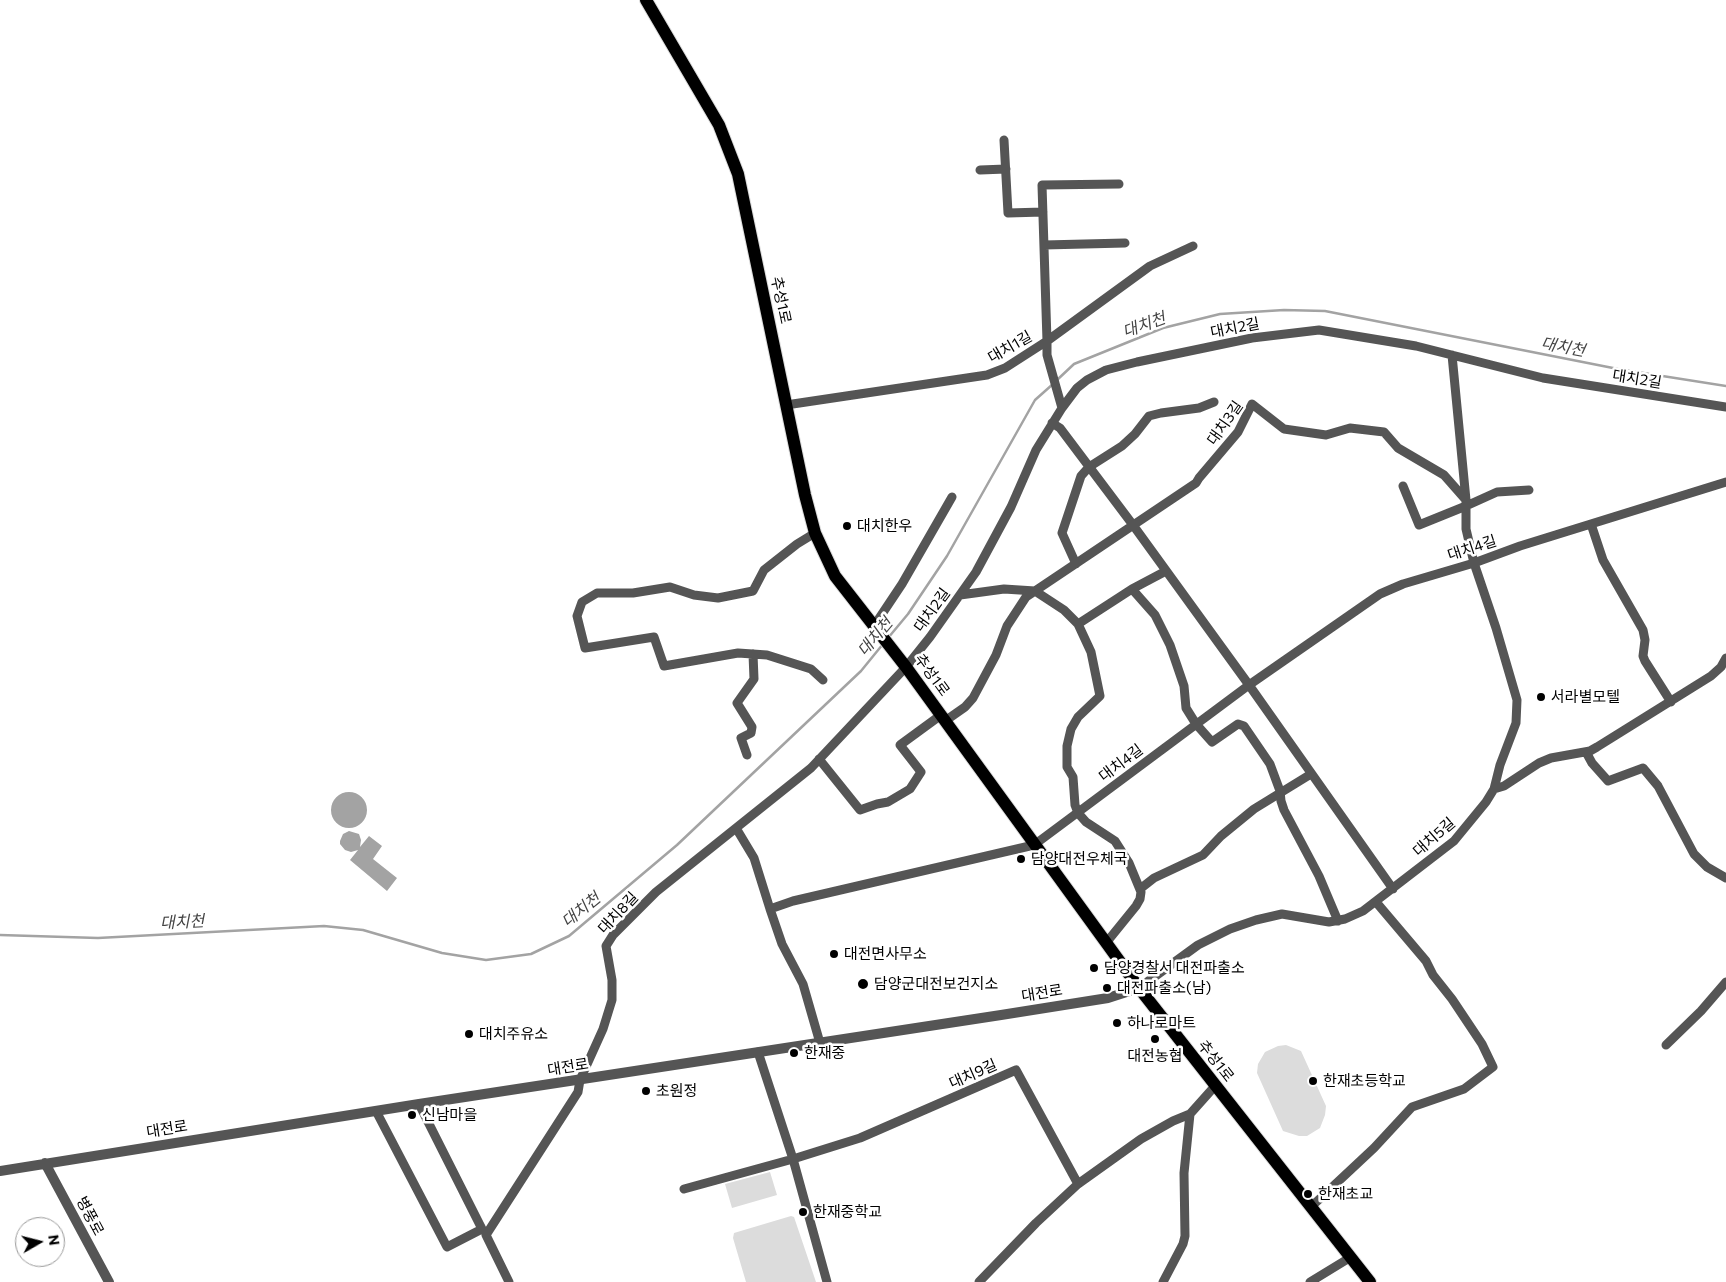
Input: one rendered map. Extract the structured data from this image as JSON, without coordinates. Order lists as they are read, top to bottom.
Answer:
{
  "streets": {
    "main road": ["추성1로"],
    "street": [
      "대치2길",
      "대치1길",
      "대치3길",
      "대치4길",
      "대치5길",
      "대치8길",
      "대전로",
      "대치9길",
      "병풍로"
    ]
  },
  "crossings": [
    ["추성1로", "대치2길"],
    ["추성1로", "대치1길"],
    ["추성1로", "대치3길"],
    ["추성1로", "대치4길"],
    ["추성1로", "대치5길"],
    ["추성1로", "대치8길"],
    ["추성1로", "대전로"],
    ["대치2길", "대치8길"],
    ["대치3길", "대치8길"],
    ["대치5길", "대전로"],
    ["대치8길", "대전로"],
    ["대전로", "병풍로"]
  ],
  "water": ["대치천"],
  "places": [
    "대치한우",
    "서라별모텔",
    "담양대전우체국",
    "대전면사무소",
    "담양경찰서 대전파출소",
    "담양군대전보건지소",
    "대전파출소(남)",
    "하나로마트",
    "대치주유소",
    "대전농협",
    "한재중",
    "한재초등학교",
    "초원정",
    "신남마을",
    "한재초교",
    "한재중학교"
  ],
  "north": "right"
}
